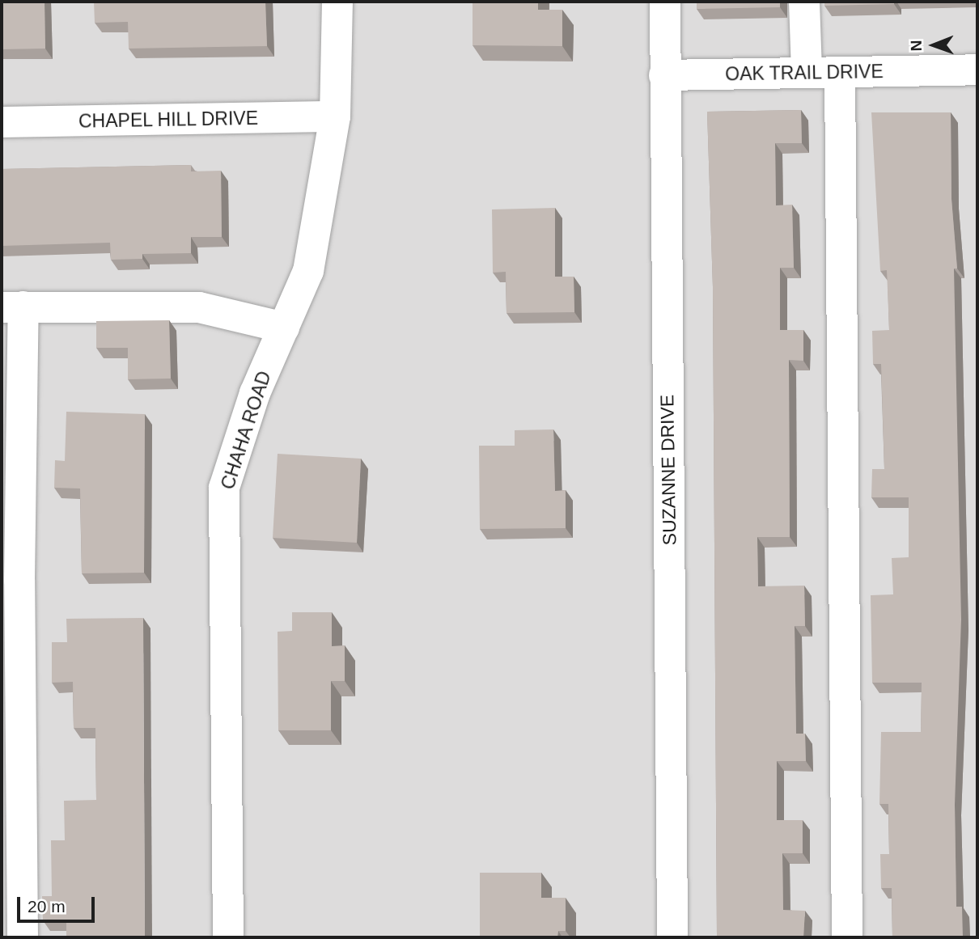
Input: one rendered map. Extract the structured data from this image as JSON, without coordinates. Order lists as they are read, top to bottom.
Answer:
{
  "streets": {
    "street": [
      "OAK TRAIL DRIVE",
      "CHAPEL HILL DRIVE",
      "CHAHA ROAD",
      "SUZANNE DRIVE"
    ]
  },
  "crossings": [
    ["OAK TRAIL DRIVE", "SUZANNE DRIVE"],
    ["CHAPEL HILL DRIVE", "CHAHA ROAD"]
  ],
  "scale_bar": "20 m",
  "north": "left"
}
